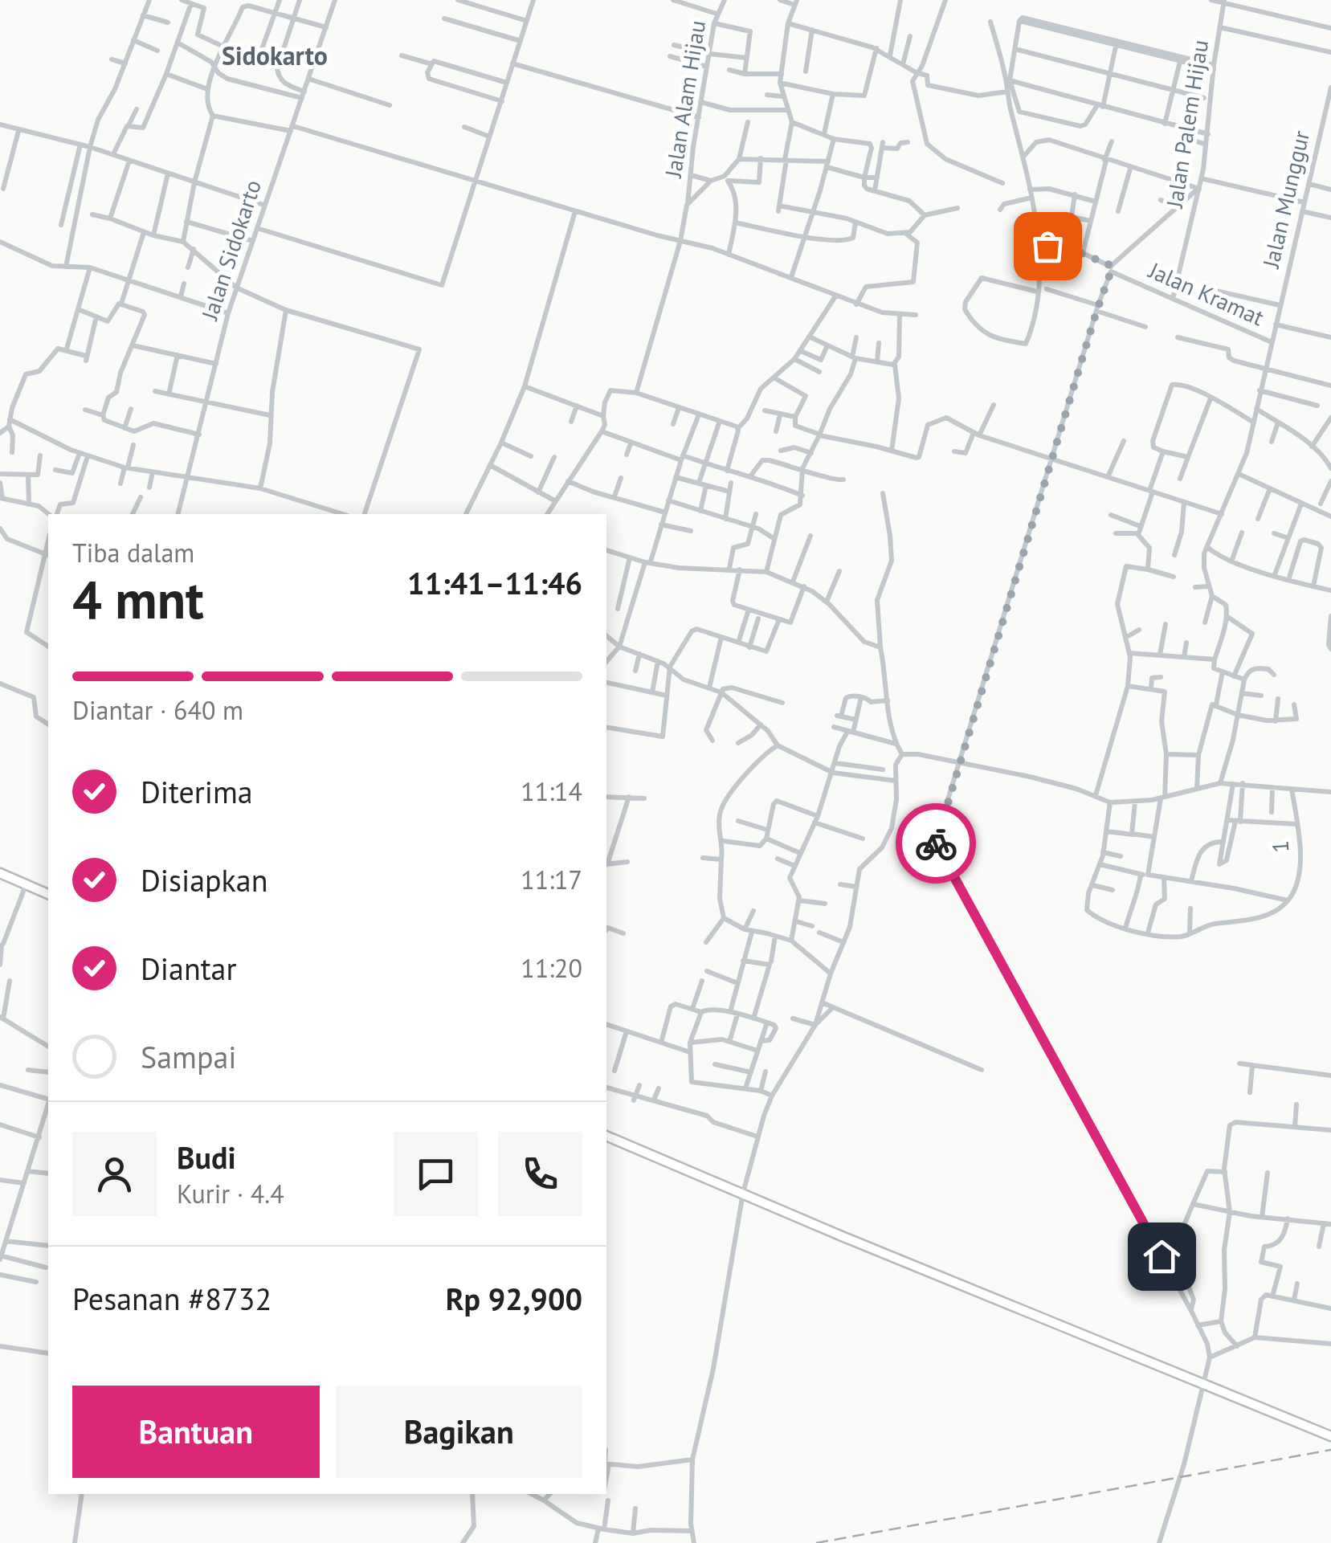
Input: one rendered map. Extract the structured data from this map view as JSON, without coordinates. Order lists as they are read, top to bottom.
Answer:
{
  "streets": {
    "street": [
      "Jalan Alam Hijau",
      "Jalan Palem Hijau",
      "Jalan Munggur",
      "Jalan Sidokarto",
      "Jalan Kramat",
      "1"
    ]
  },
  "crossings": [
    ["Jalan Palem Hijau", "Jalan Kramat"],
    ["Jalan Munggur", "Jalan Kramat"]
  ],
  "districts": ["Sidokarto"],
  "page": {
    "heading": ["4 mnt", "Tiba dalam", "11:41–11:46"],
    "panel": [
      "Budi",
      "Kurir · 4.4",
      "Pesanan #8732",
      "Rp 92,900"
    ],
    "bar": "Diantar · 640 m",
    "list": [
      ["Diterima", "11:14"],
      ["Disiapkan", "11:17"],
      ["Diantar", "11:20"],
      "Sampai"
    ],
    "buttons": ["Bantuan", "Bagikan"]
  }
}
